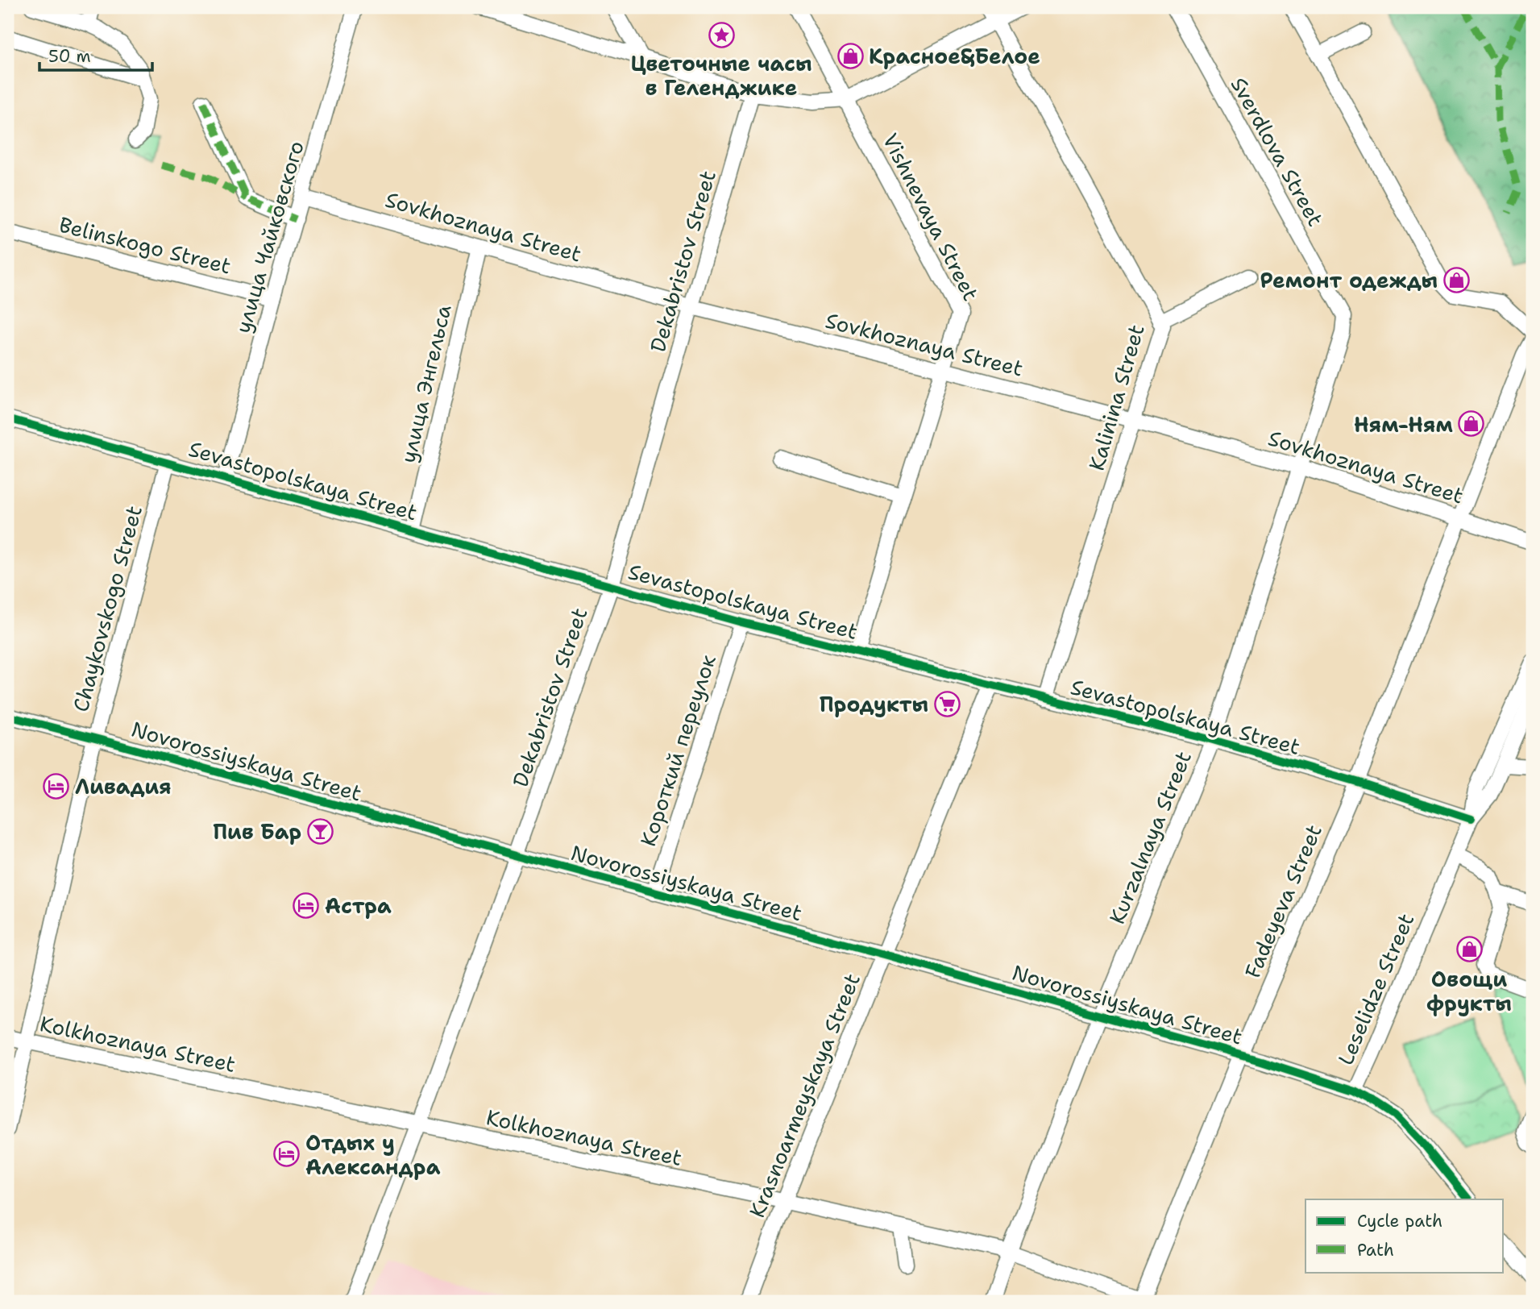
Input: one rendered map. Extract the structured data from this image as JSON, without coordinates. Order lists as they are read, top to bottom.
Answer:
{
  "streets": {
    "street": [
      "Sverdlova Street",
      "Vishnevaya Street",
      "Sovkhoznaya Street",
      "улица Чайковского",
      "Belinskogo Street",
      "Dekabristov Street",
      "улица Энгельса",
      "Kalinina Street",
      "Sevastopolskaya Street",
      "Chaykovskogo Street",
      "Короткий переулок",
      "Novorossiyskaya Street",
      "Kurzalnaya Street",
      "Fadeyeva Street",
      "Leselidze Street",
      "Kolkhoznaya Street",
      "Krasnoarmeyskaya Street"
    ]
  },
  "crossings": [
    ["Sverdlova Street", "Kurzalnaya Street"],
    ["Vishnevaya Street", "Sovkhoznaya Street"],
    ["Vishnevaya Street", "Sevastopolskaya Street"],
    ["Sovkhoznaya Street", "улица Чайковского"],
    ["Sovkhoznaya Street", "Dekabristov Street"],
    ["Sovkhoznaya Street", "улица Энгельса"],
    ["Sovkhoznaya Street", "Kalinina Street"],
    ["Sovkhoznaya Street", "Kurzalnaya Street"],
    ["Sovkhoznaya Street", "Fadeyeva Street"],
    ["улица Чайковского", "Belinskogo Street"],
    ["улица Чайковского", "Sevastopolskaya Street"],
    ["Dekabristov Street", "Sevastopolskaya Street"],
    ["Dekabristov Street", "Novorossiyskaya Street"],
    ["Dekabristov Street", "Kolkhoznaya Street"],
    ["улица Энгельса", "Sevastopolskaya Street"],
    ["Kalinina Street", "Sevastopolskaya Street"],
    ["Sevastopolskaya Street", "Chaykovskogo Street"],
    ["Sevastopolskaya Street", "Короткий переулок"],
    ["Sevastopolskaya Street", "Kurzalnaya Street"],
    ["Sevastopolskaya Street", "Fadeyeva Street"],
    ["Sevastopolskaya Street", "Leselidze Street"],
    ["Sevastopolskaya Street", "Krasnoarmeyskaya Street"],
    ["Chaykovskogo Street", "Novorossiyskaya Street"],
    ["Chaykovskogo Street", "Kolkhoznaya Street"],
    ["Короткий переулок", "Novorossiyskaya Street"],
    ["Novorossiyskaya Street", "Kurzalnaya Street"],
    ["Novorossiyskaya Street", "Fadeyeva Street"],
    ["Novorossiyskaya Street", "Leselidze Street"],
    ["Novorossiyskaya Street", "Krasnoarmeyskaya Street"],
    ["Kurzalnaya Street", "Kolkhoznaya Street"],
    ["Fadeyeva Street", "Kolkhoznaya Street"],
    ["Kolkhoznaya Street", "Krasnoarmeyskaya Street"]
  ],
  "places": {
    "place": ["Цветочные часы в Геленджике"],
    "shop": [
      "Красное&Белое",
      "Ремонт одежды",
      "Ням-Ням",
      "Овощи фрукты"
    ],
    "supermarket": ["Продукты"],
    "hotel": ["Ливадия", "Астра", "Отдых у Александра"],
    "bar": ["Пив Бар"]
  },
  "legend": ["Cycle path", "Path"],
  "scale_bar": "50 m"
}
